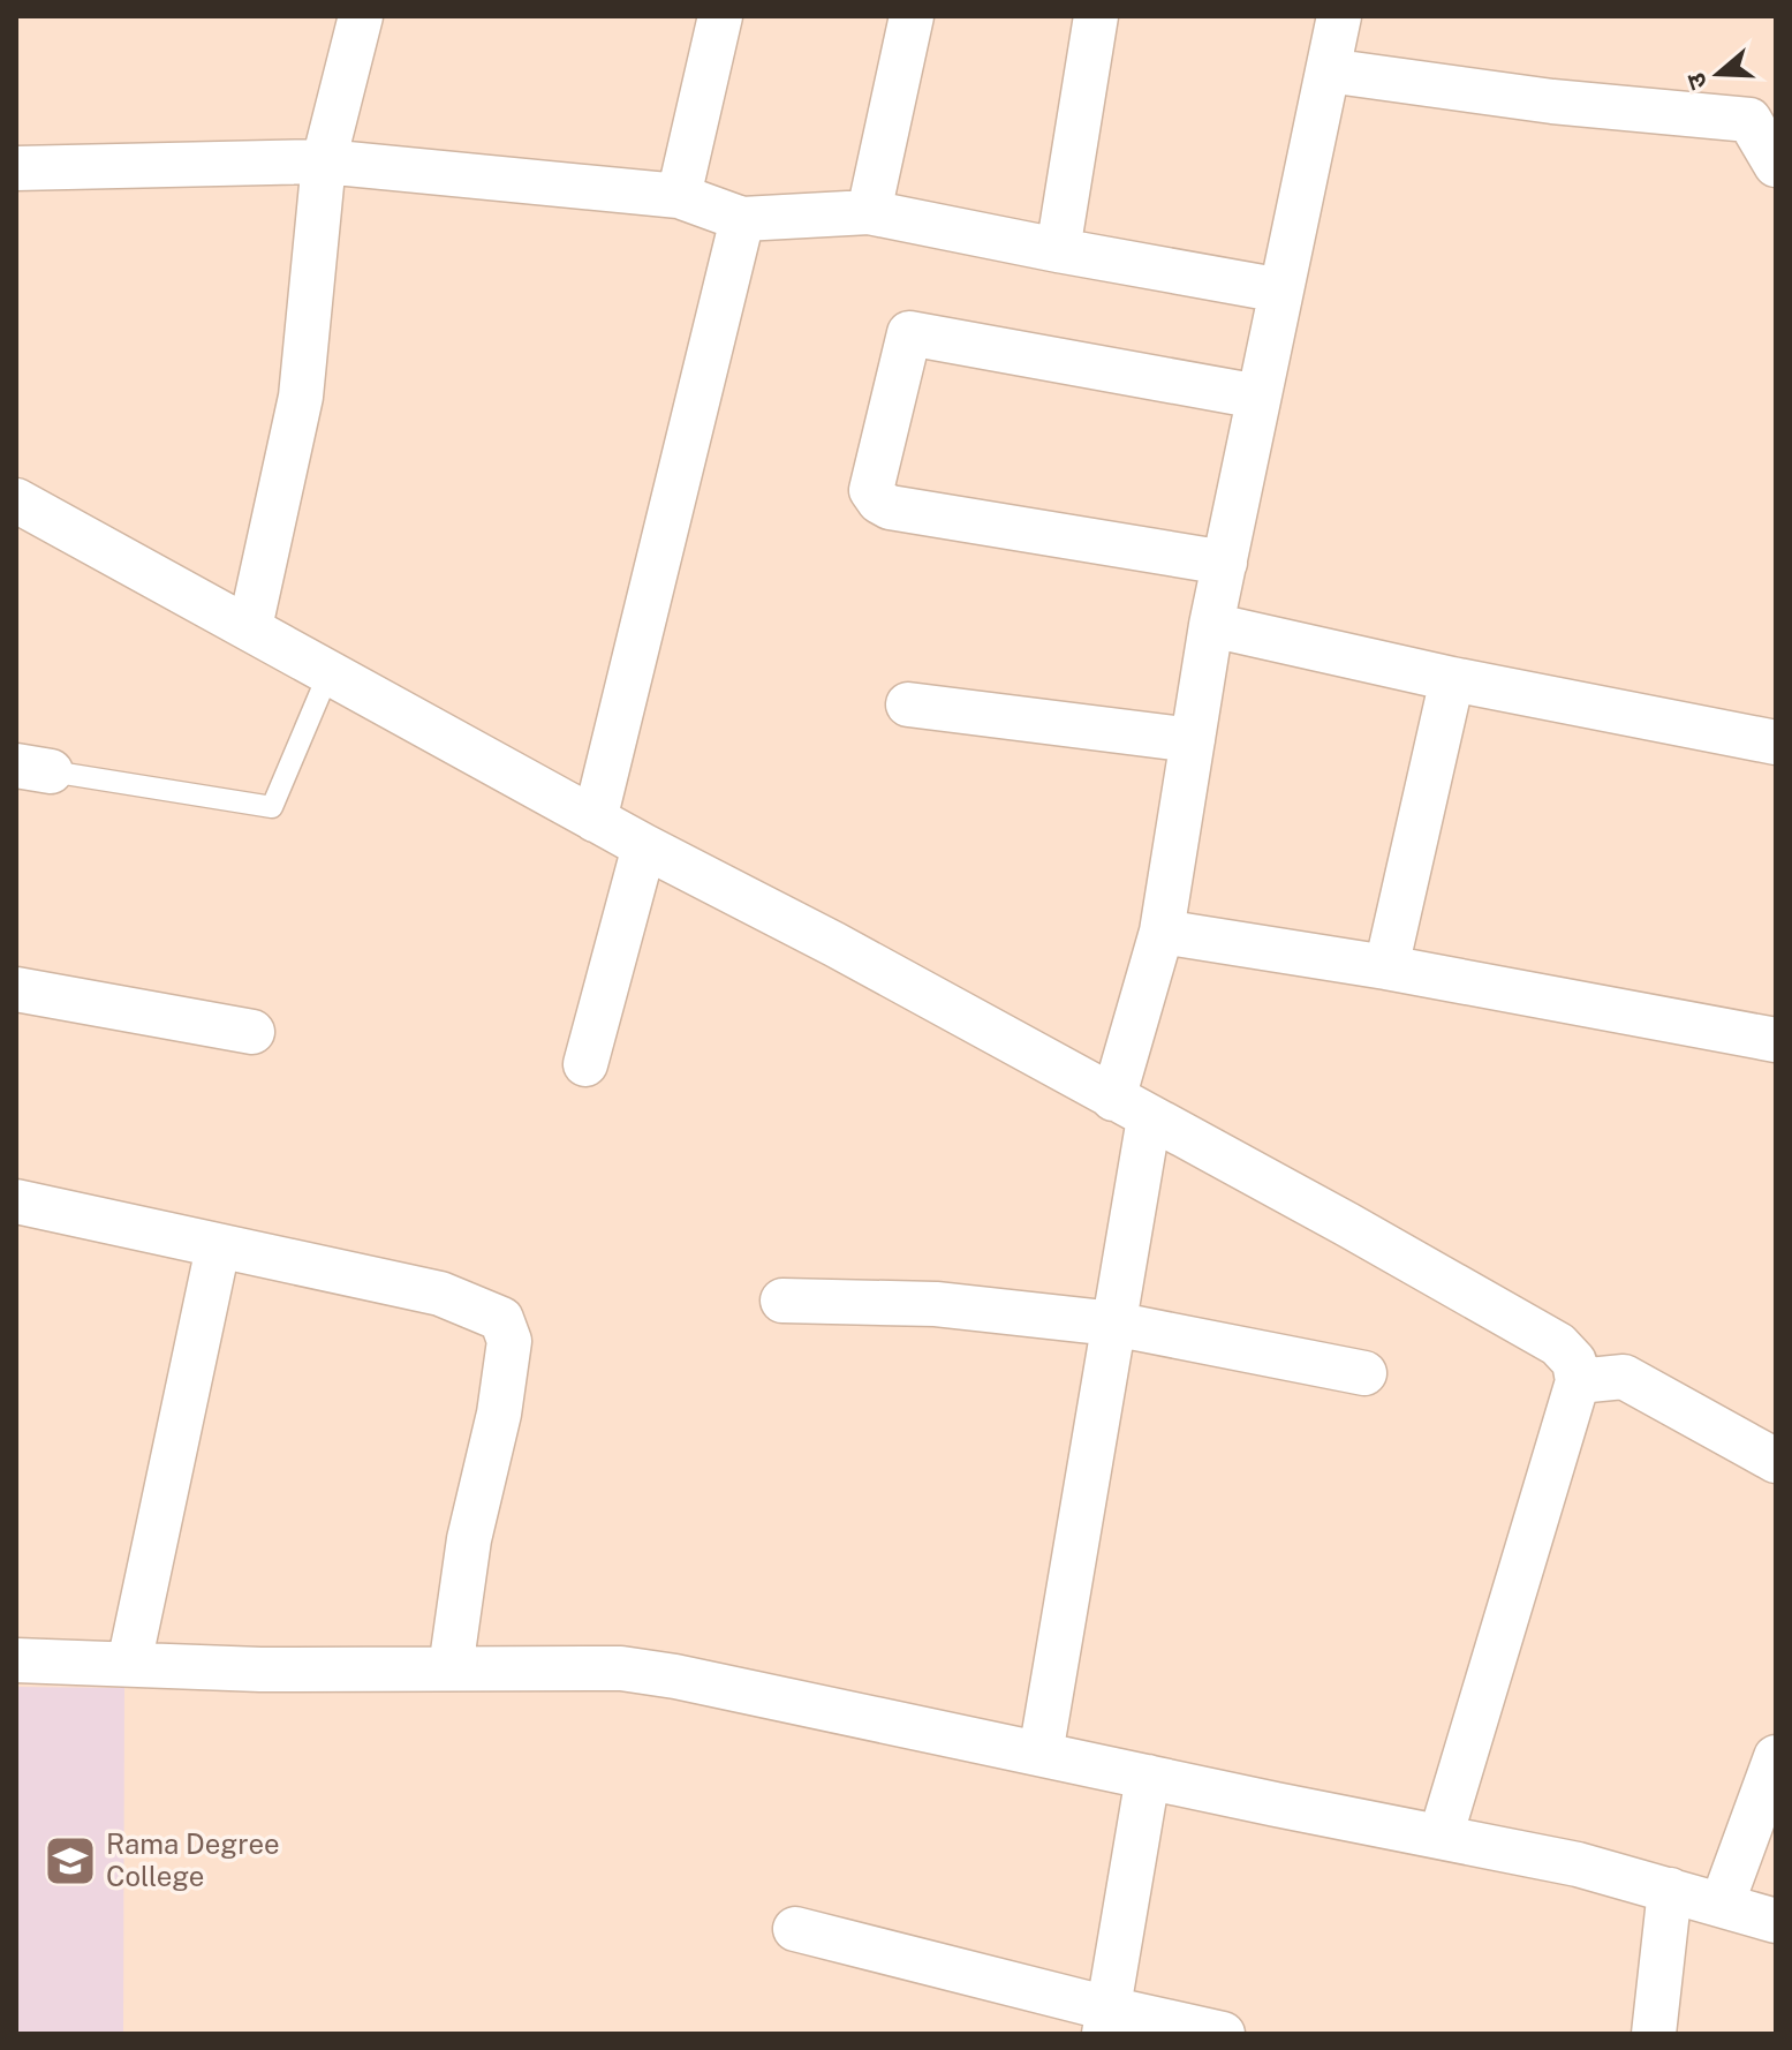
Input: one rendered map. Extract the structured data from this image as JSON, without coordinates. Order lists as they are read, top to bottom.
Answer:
{
  "places": {
    "school or university": ["Rama Degree College"]
  },
  "north": "left"
}
